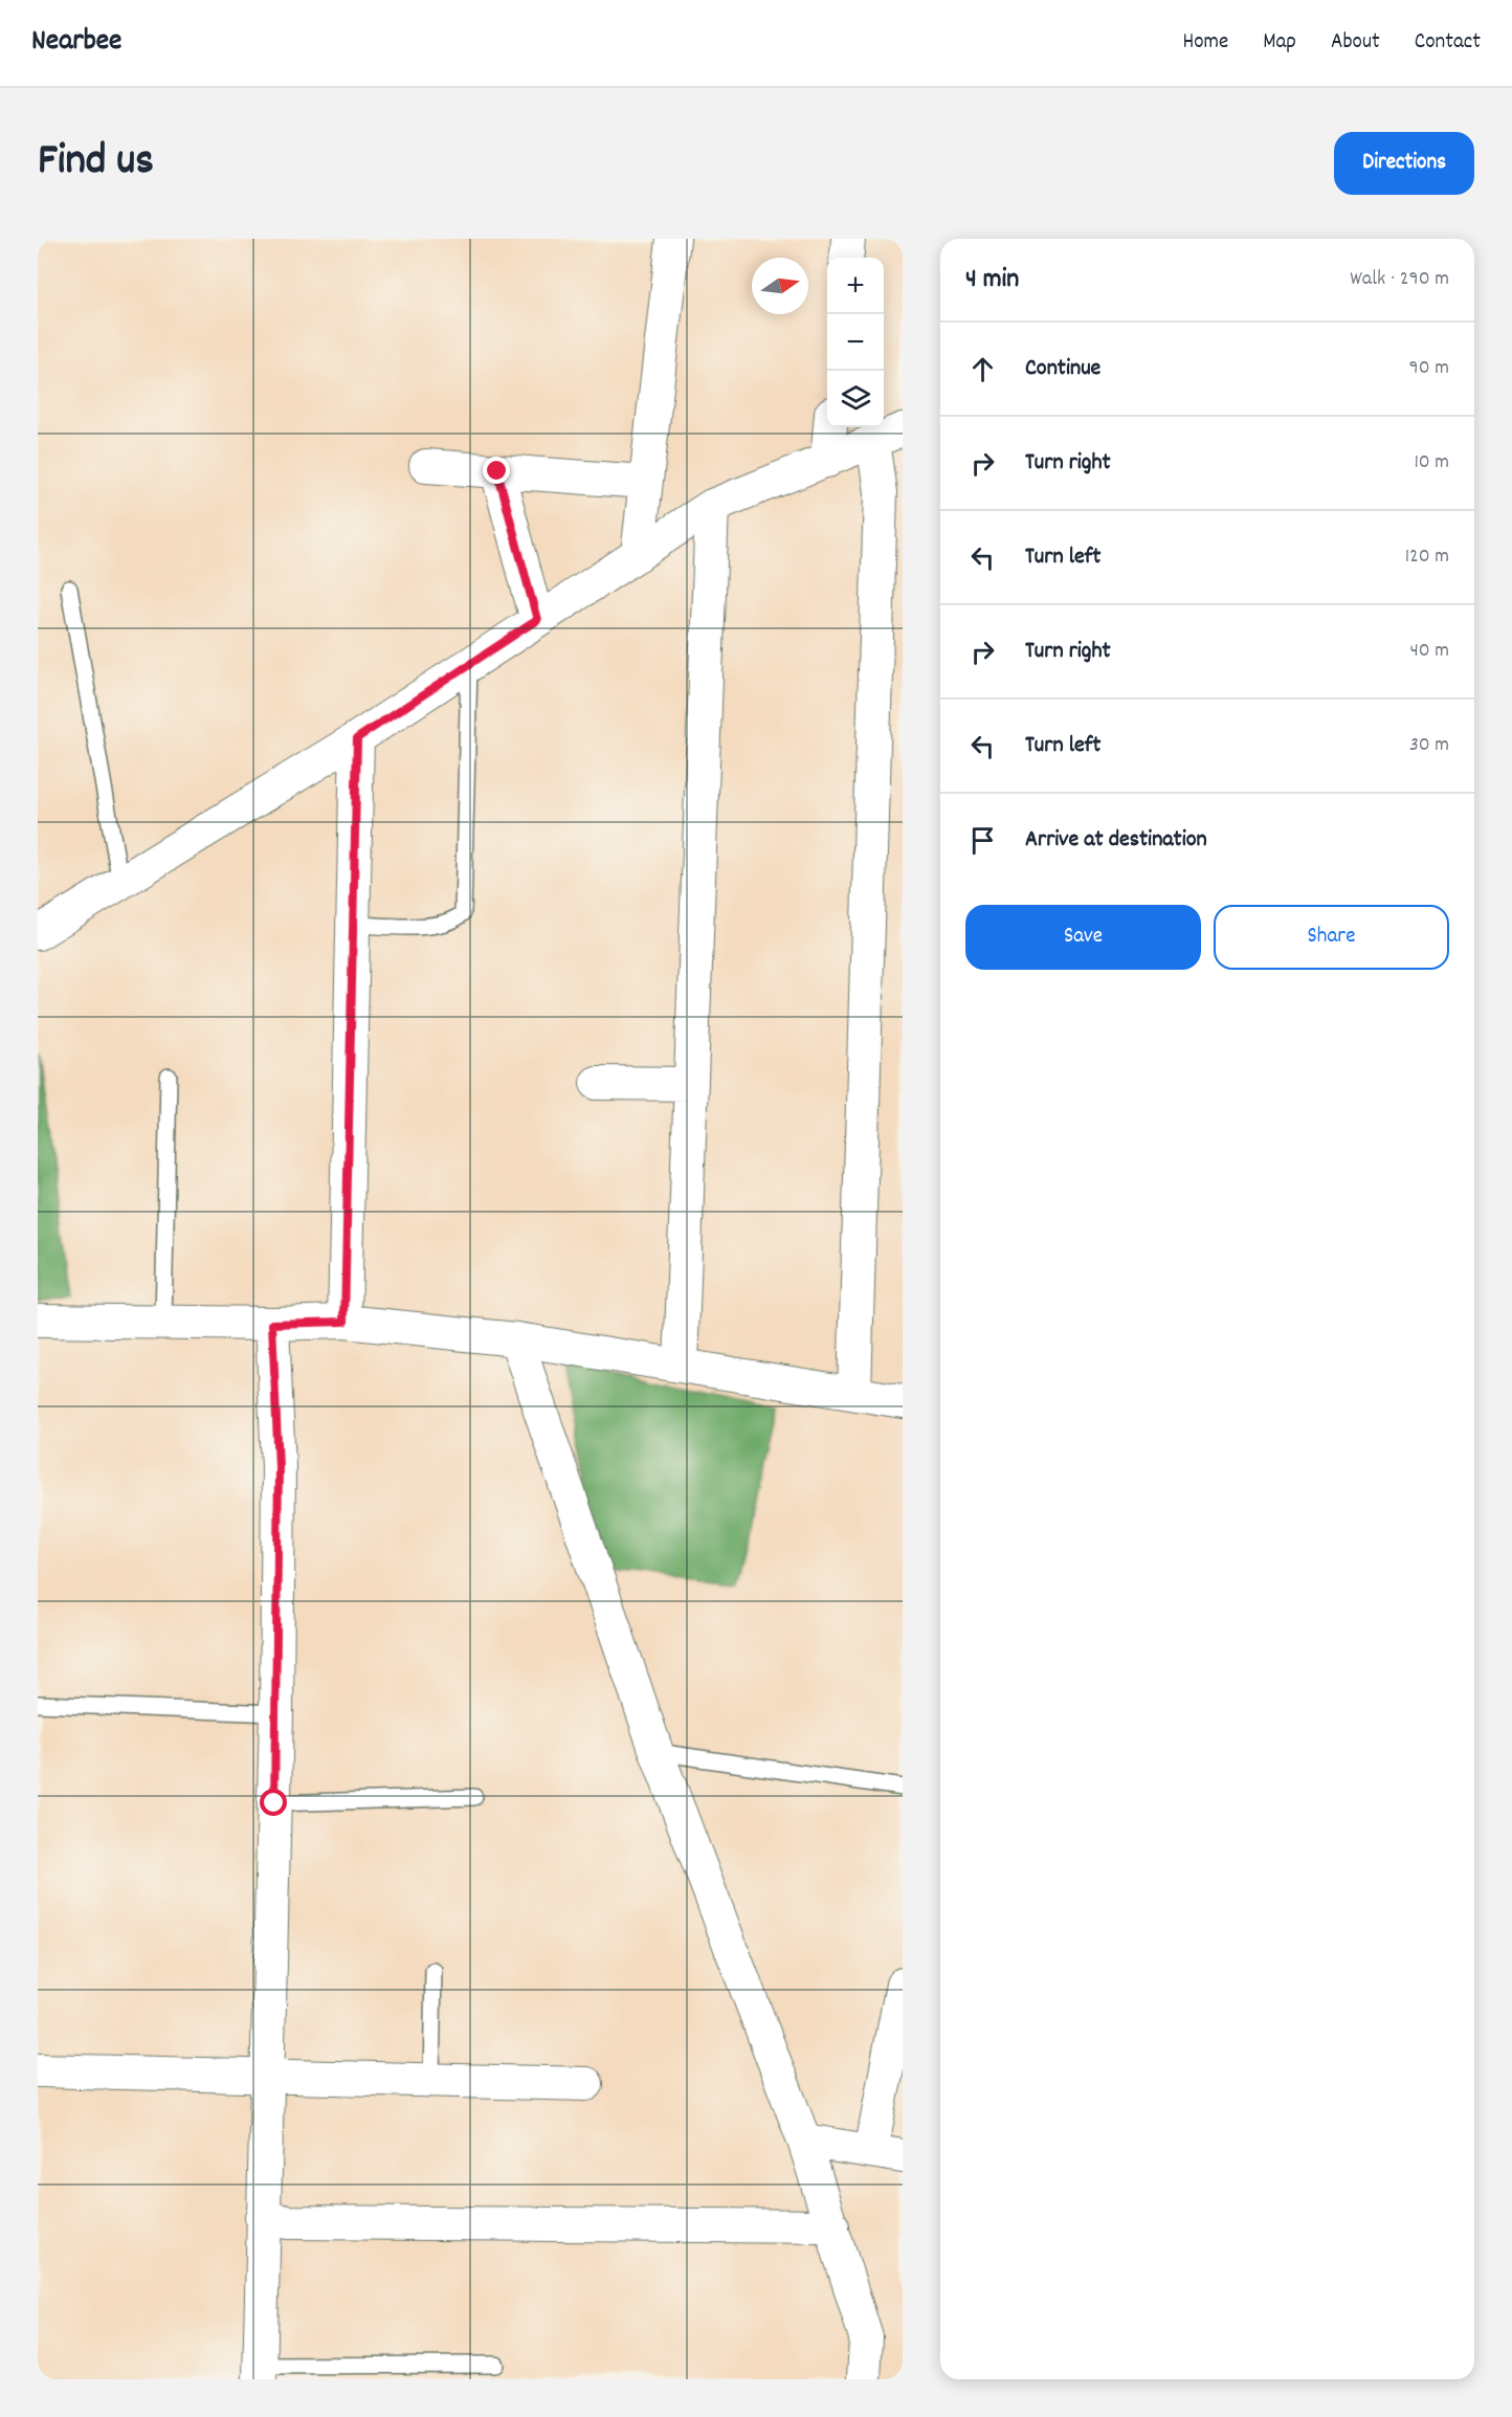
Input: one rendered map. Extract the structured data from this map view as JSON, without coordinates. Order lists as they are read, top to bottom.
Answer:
{
  "north": "right",
  "page": {
    "header": "Nearbee",
    "nav": [
      "Home",
      "Map",
      "About",
      "Contact"
    ],
    "title": "Find us",
    "buttons": [
      "Directions",
      ["Save", "Share"]
    ],
    "heading": ["4 min", "Walk · 290 m"],
    "map_buttons": ["+", "−"],
    "list": [
      ["Continue", "90 m"],
      ["Turn right", "10 m"],
      ["Turn left", "120 m"],
      ["Turn right", "40 m"],
      ["Turn left", "30 m"],
      "Arrive at destination"
    ]
  }
}
